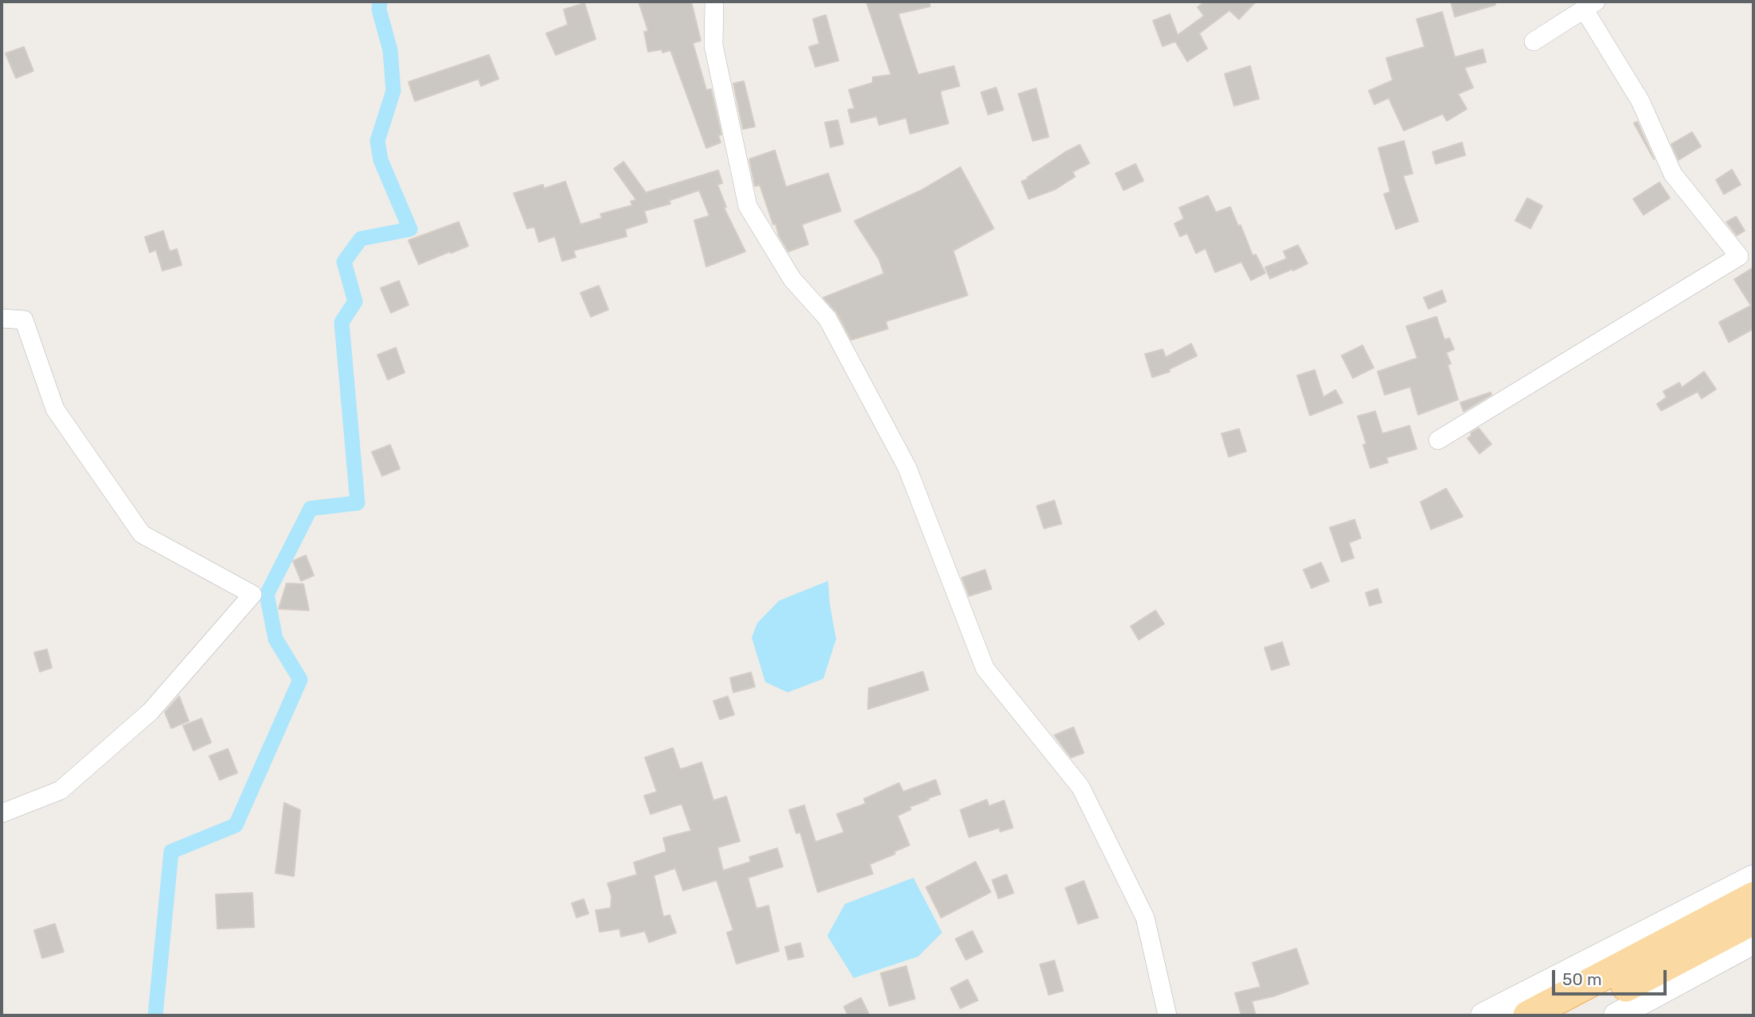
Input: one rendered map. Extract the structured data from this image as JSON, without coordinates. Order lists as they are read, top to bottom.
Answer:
{
  "scale_bar": "50 m"
}
